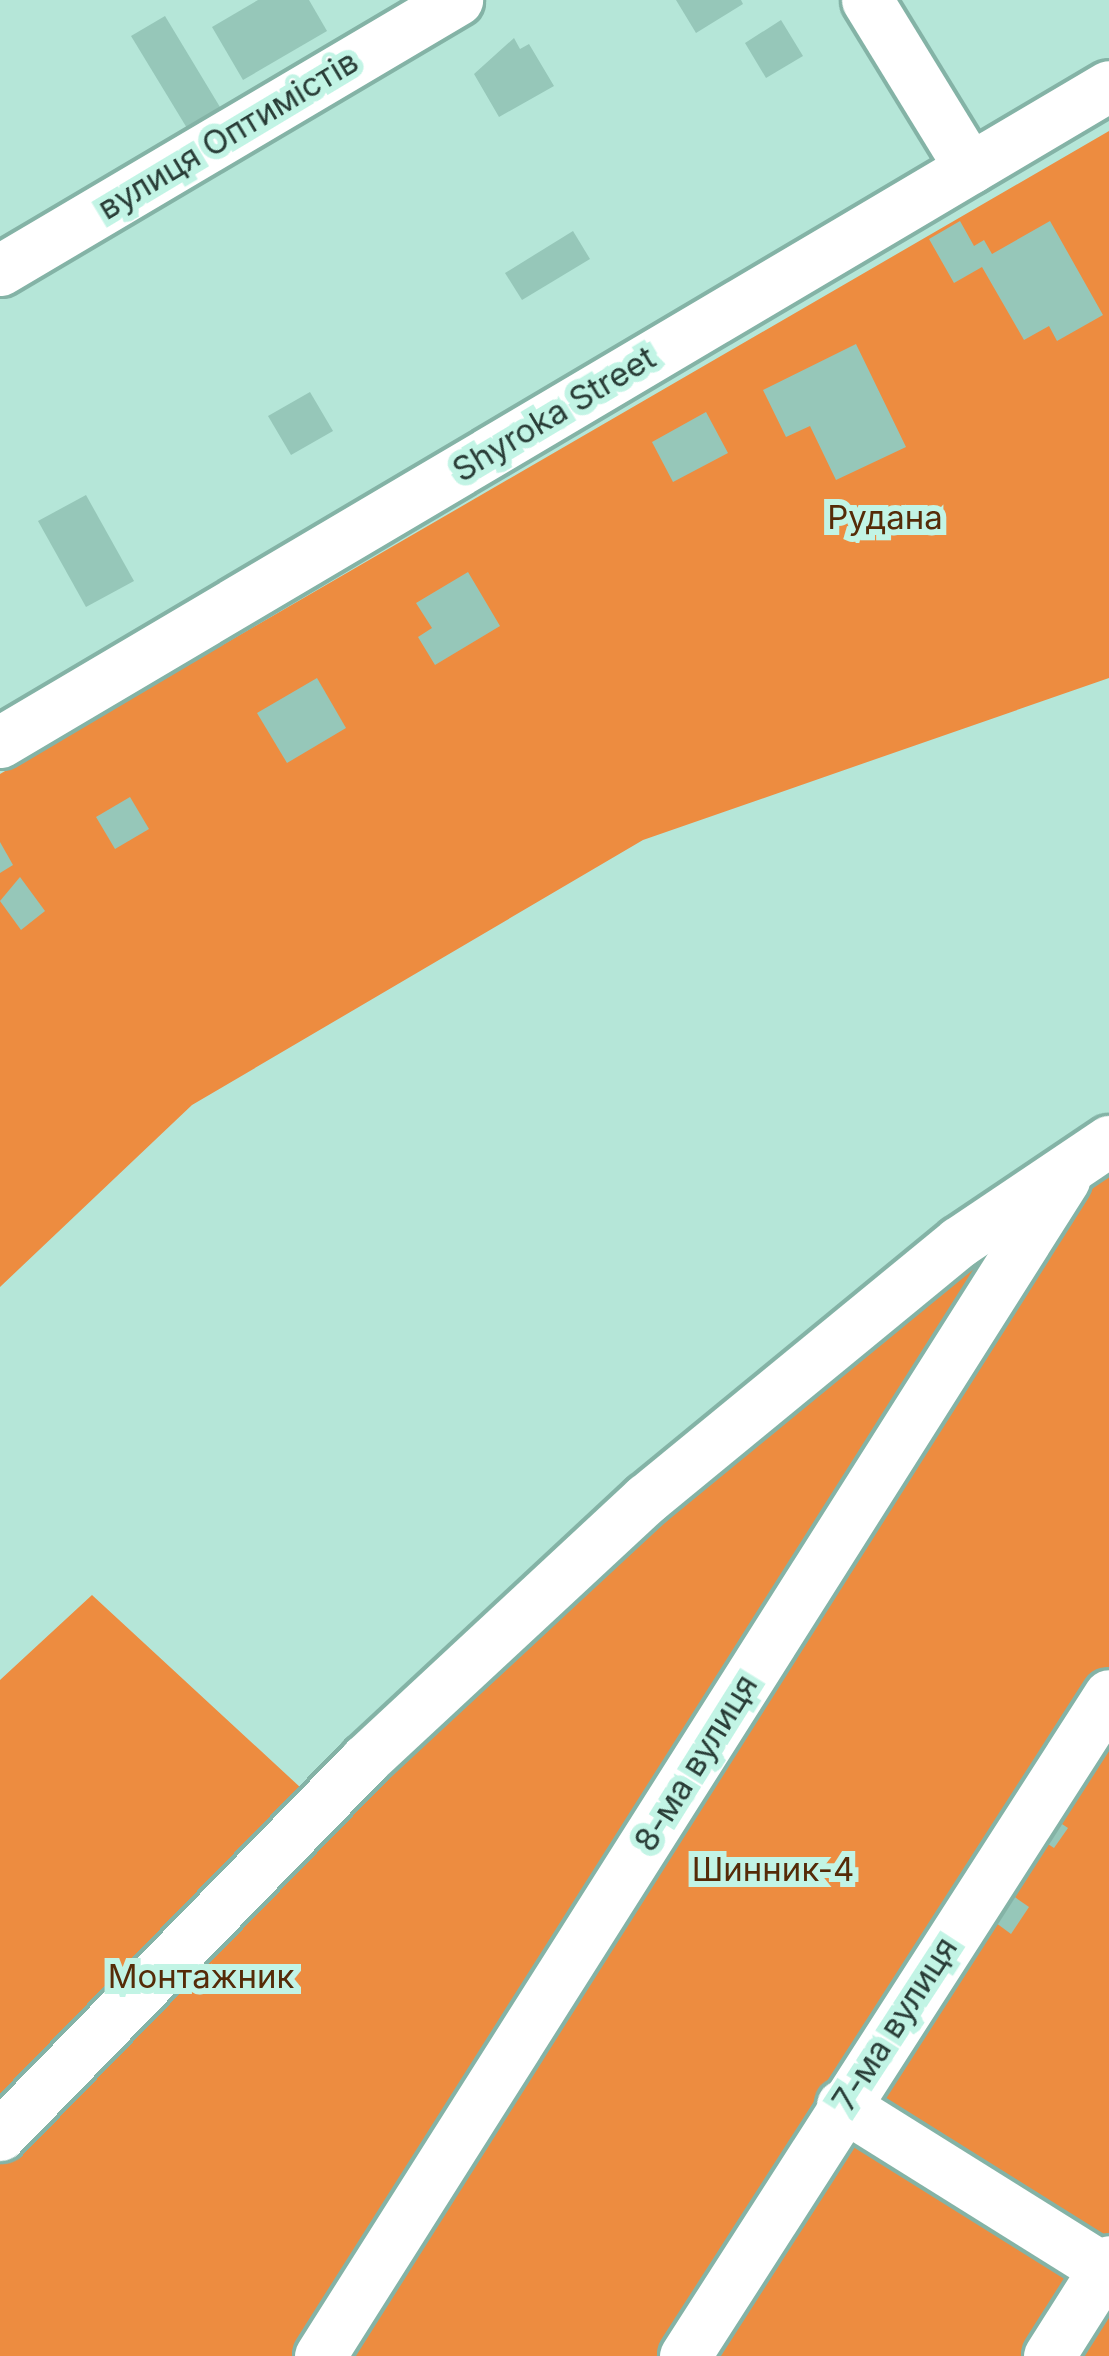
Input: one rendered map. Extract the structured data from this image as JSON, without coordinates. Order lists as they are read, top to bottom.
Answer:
{
  "streets": {
    "street": [
      "вулиця Оптимістів",
      "Shyroka Street",
      "8-ма вулиця",
      "7-ма вулиця"
    ]
  },
  "parks": ["Рудана", "Шинник-4", "Монтажник"]
}
